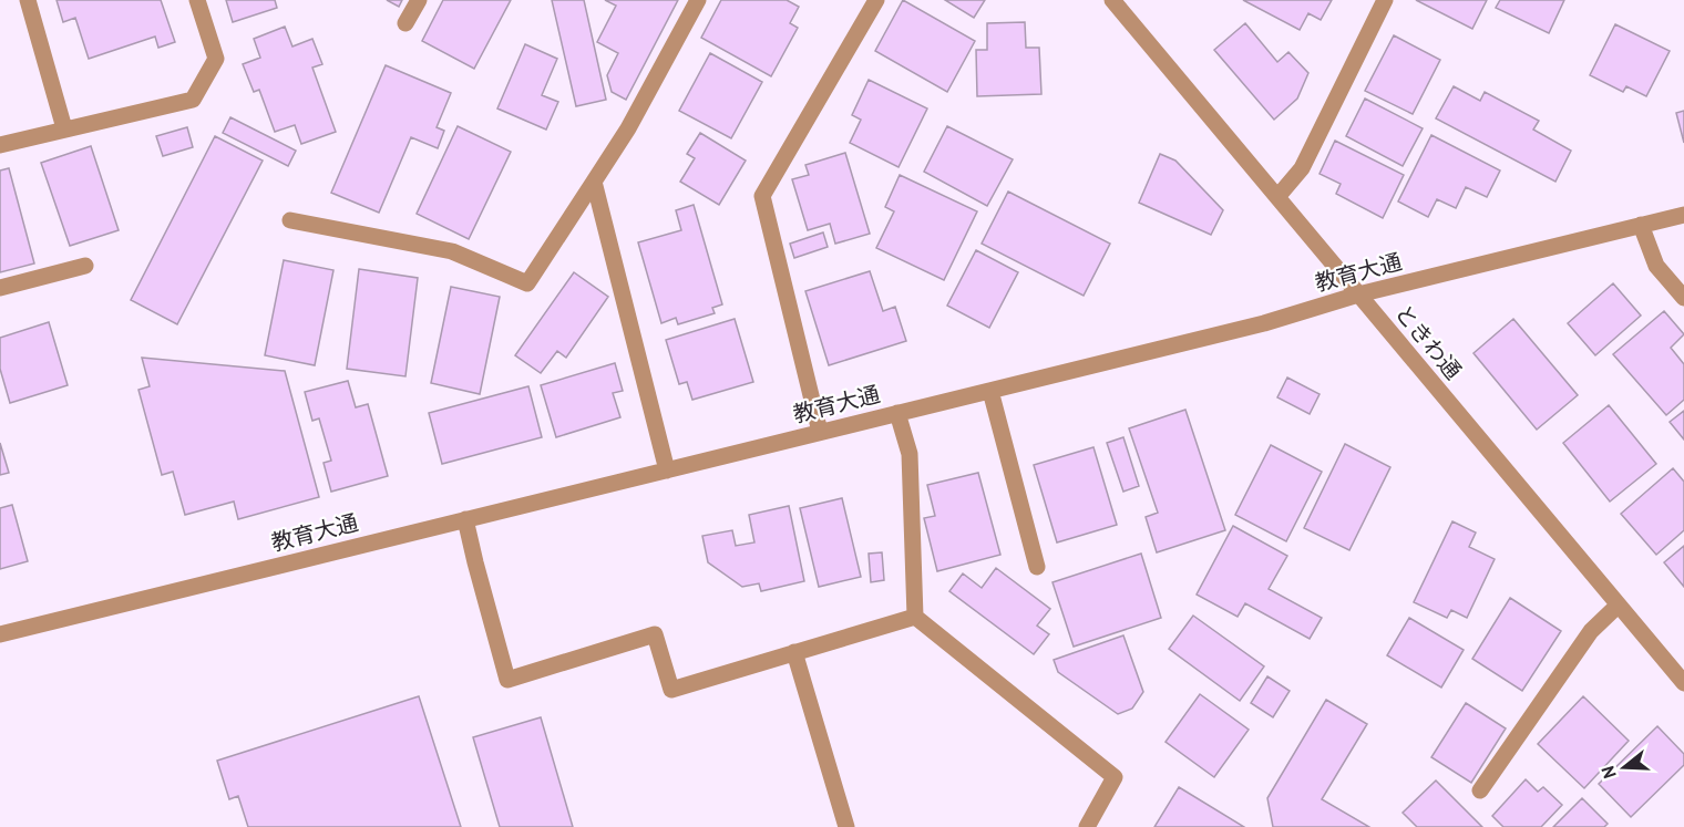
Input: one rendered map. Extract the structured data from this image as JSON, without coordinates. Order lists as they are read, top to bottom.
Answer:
{
  "streets": {
    "street": ["教育大通", "ときわ通"]
  },
  "crossings": [
    ["教育大通", "ときわ通"]
  ],
  "north": "left"
}
